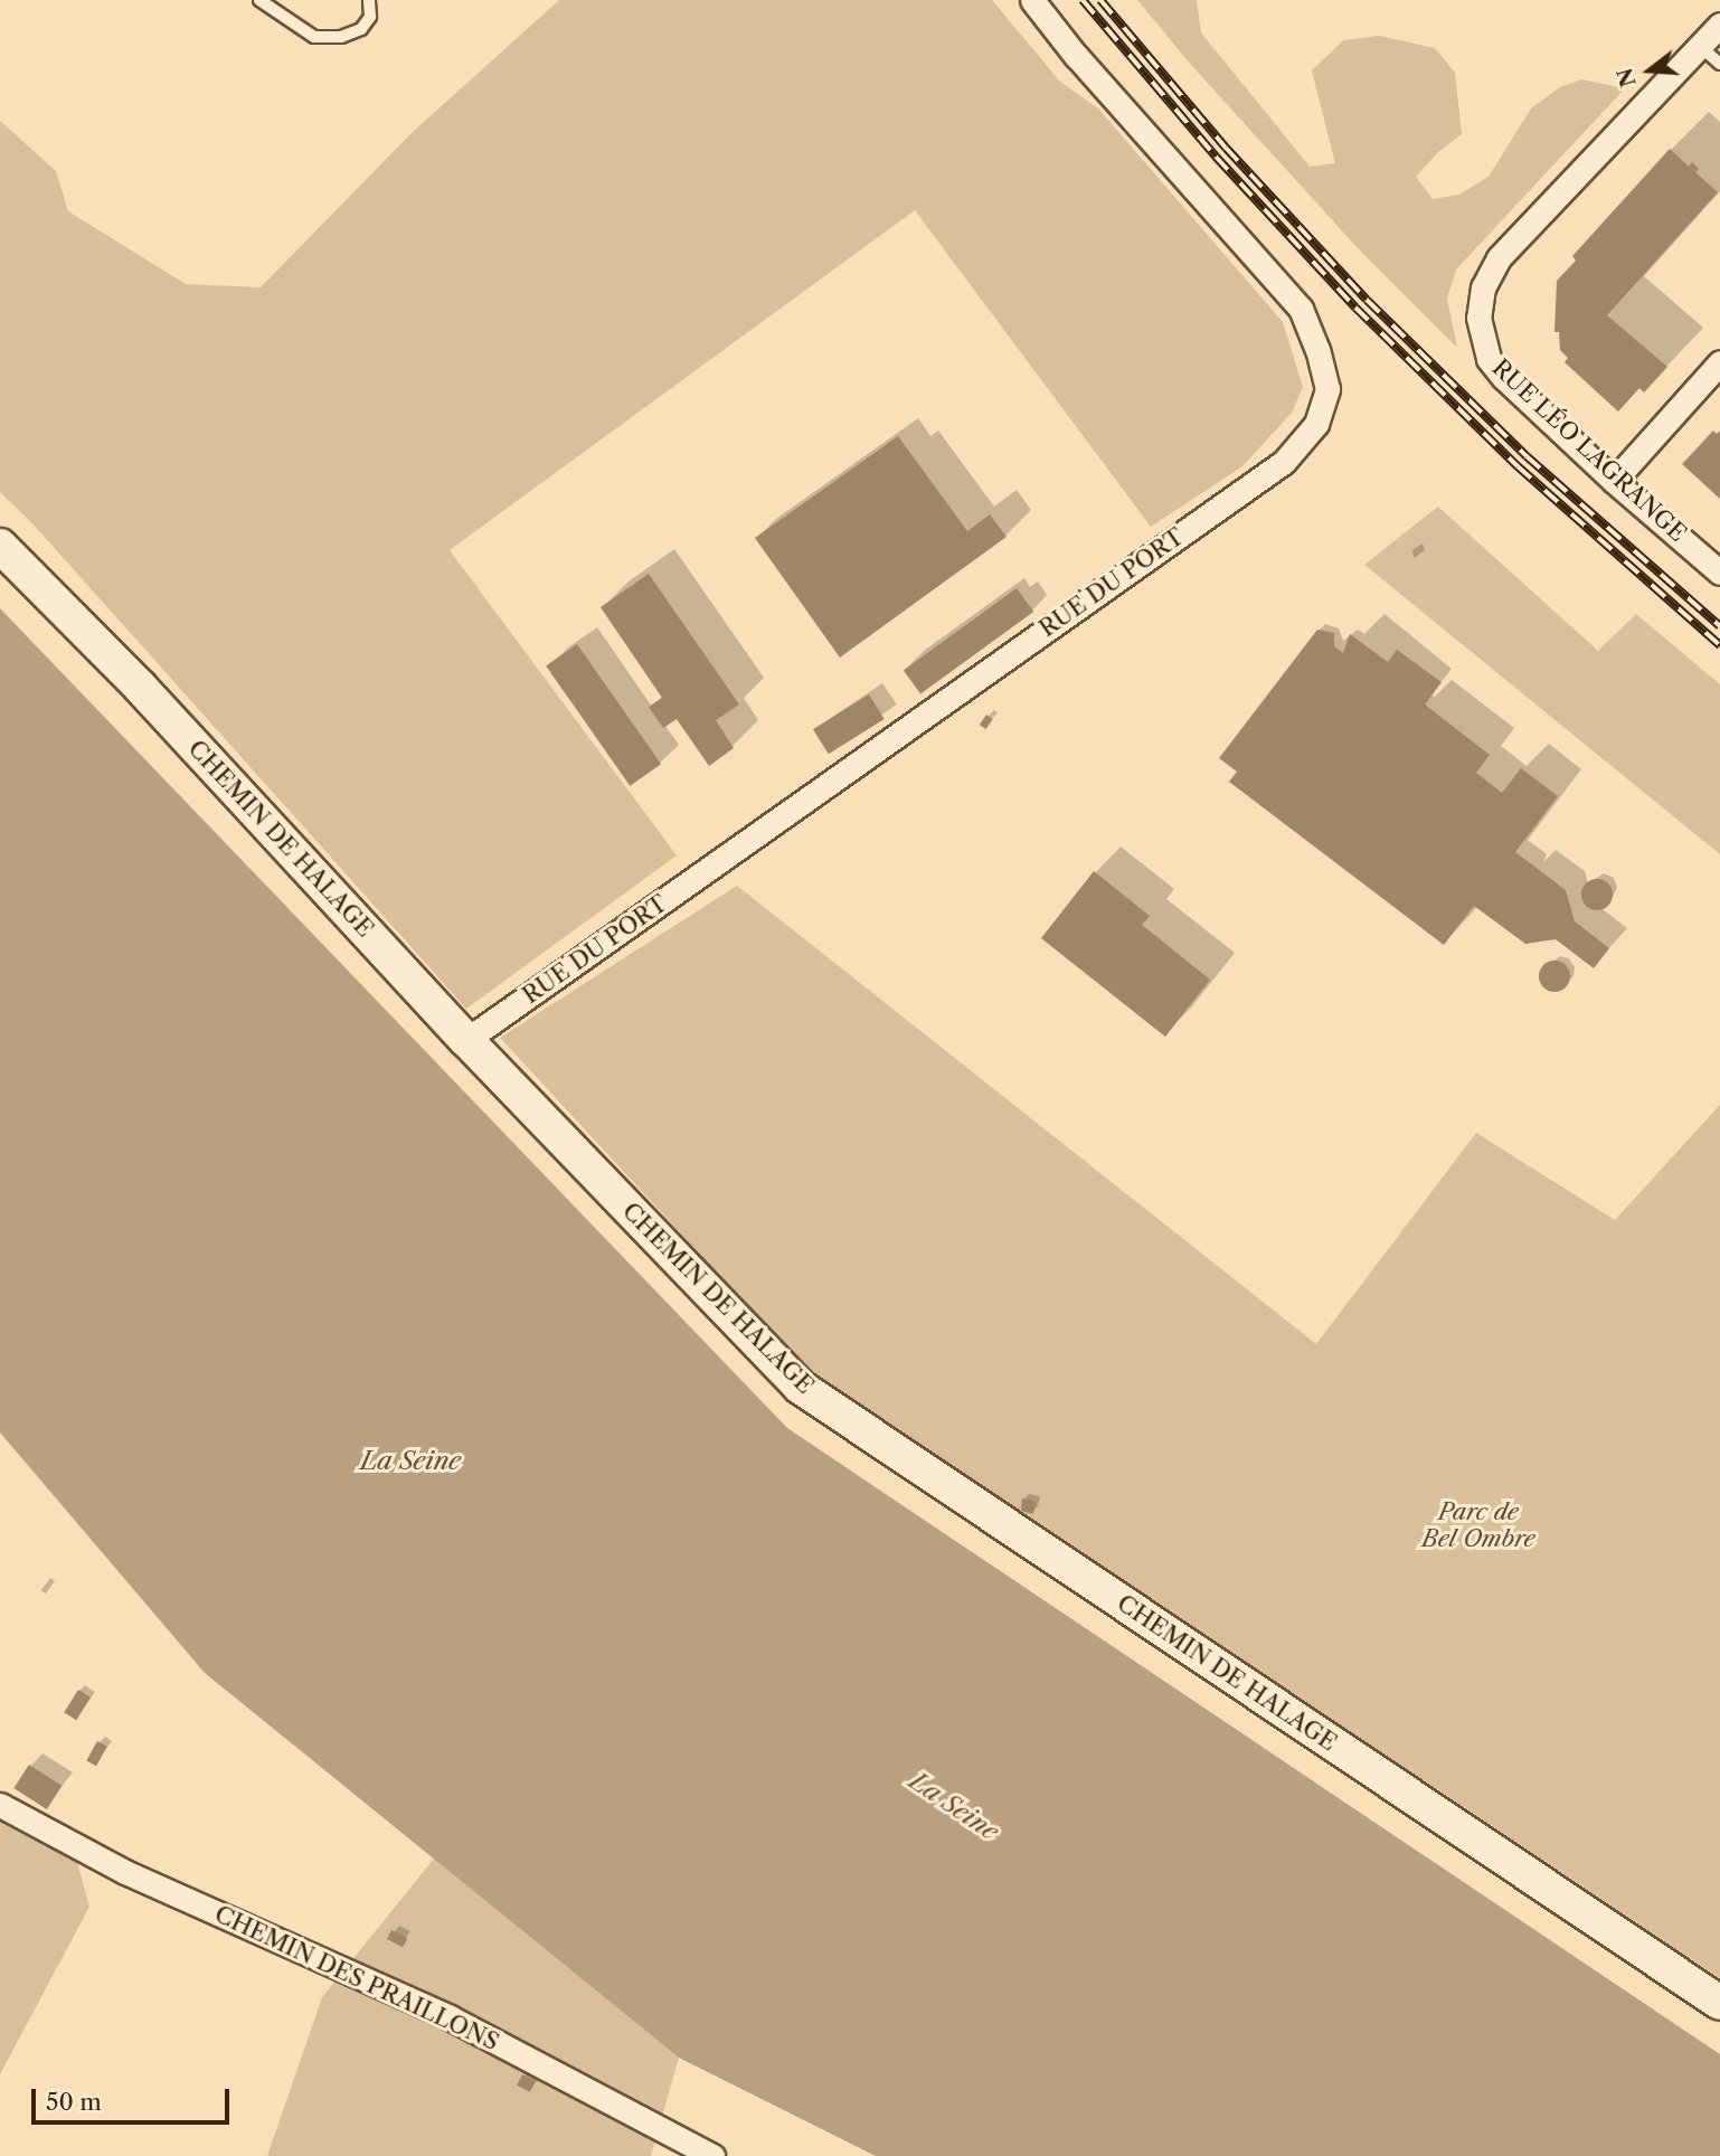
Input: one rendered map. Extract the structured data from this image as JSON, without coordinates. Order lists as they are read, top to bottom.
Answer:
{
  "streets": {
    "street": [
      "RUE LÉO LAGRANGE",
      "RUE DU PORT",
      "CHEMIN DE HALAGE",
      "CHEMIN DES PRAILLONS"
    ]
  },
  "crossings": [
    ["RUE DU PORT", "CHEMIN DE HALAGE"]
  ],
  "water": ["La Seine"],
  "parks": ["Parc de Bel Ombre"],
  "scale_bar": "50 m",
  "north": "left"
}
